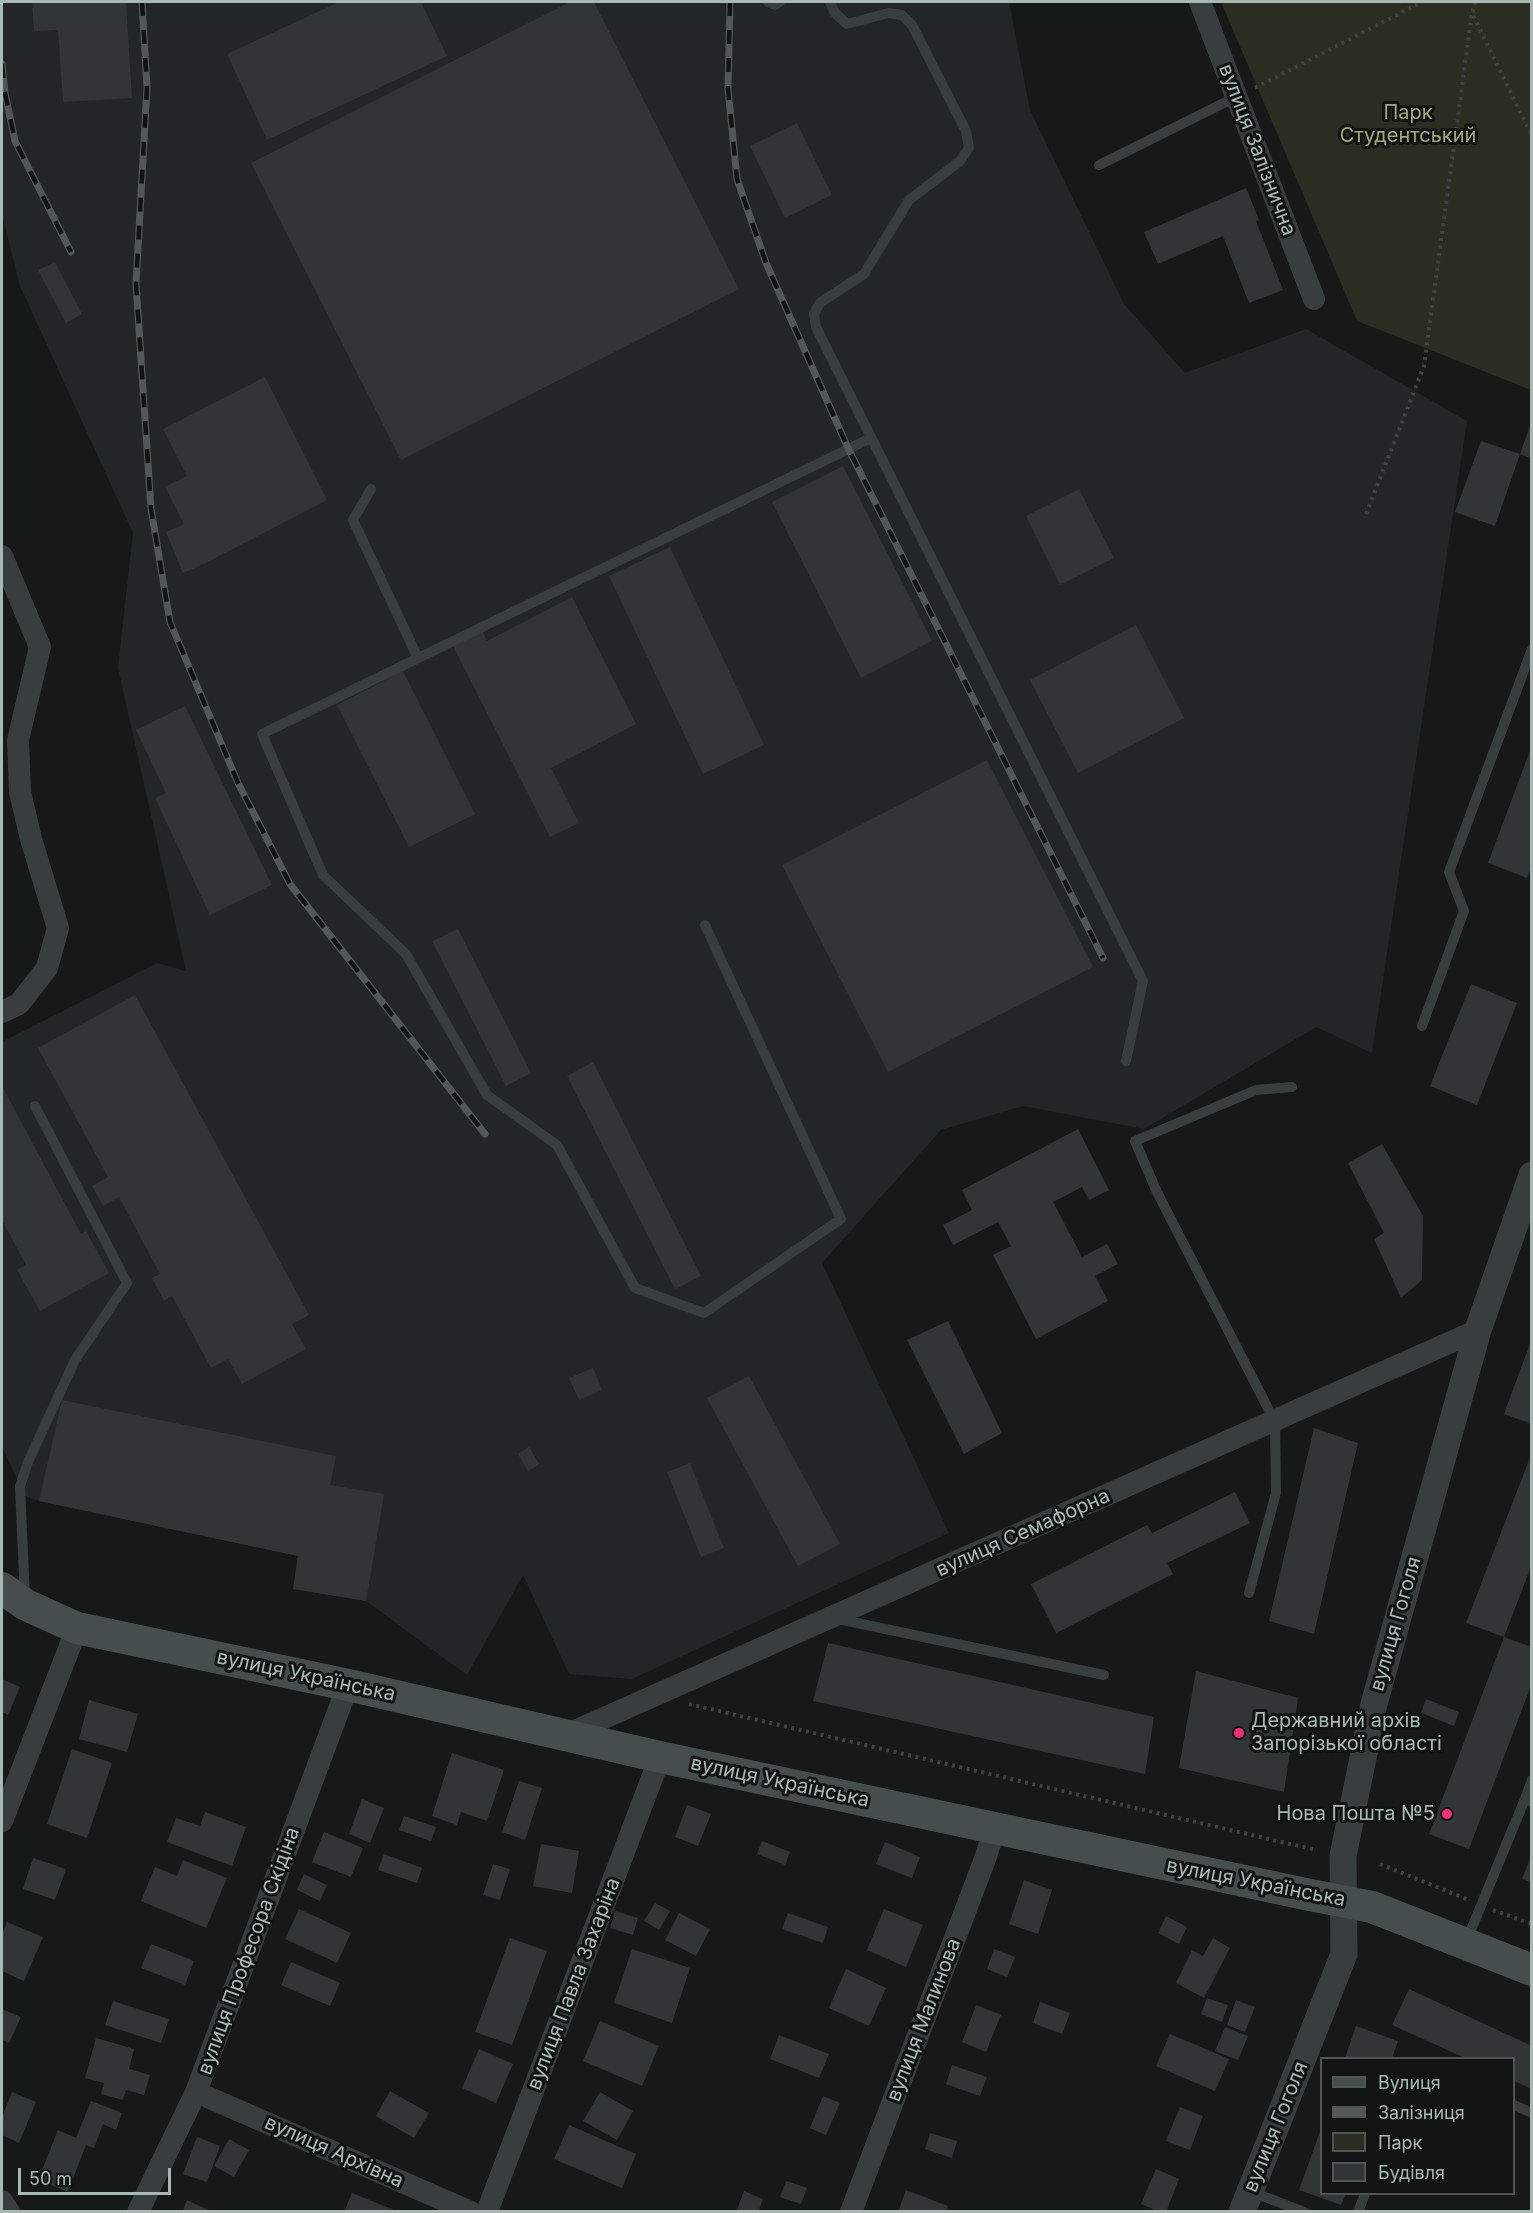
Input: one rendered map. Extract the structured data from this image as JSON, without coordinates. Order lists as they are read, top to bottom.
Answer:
{
  "streets": {
    "main road": ["вулиця Українська"],
    "street": [
      "вулиця Залізнична",
      "вулиця Семафорна",
      "вулиця Гоголя",
      "вулиця Професора Скідіна",
      "вулиця Павла Захаріна",
      "вулиця Малинова",
      "вулиця Архівна"
    ]
  },
  "crossings": [
    ["вулиця Семафорна", "вулиця Гоголя"],
    ["вулиця Семафорна", "вулиця Українська"],
    ["вулиця Гоголя", "вулиця Українська"],
    ["вулиця Українська", "вулиця Професора Скідіна"],
    ["вулиця Українська", "вулиця Павла Захаріна"],
    ["вулиця Українська", "вулиця Малинова"],
    ["вулиця Професора Скідіна", "вулиця Архівна"]
  ],
  "parks": ["Парк Студентський"],
  "places": ["Державний архів Запорізької області", "Нова Пошта №5"],
  "legend": [
    "Вулиця",
    "Залізниця",
    "Парк",
    "Будівля"
  ],
  "scale_bar": "50 m"
}
